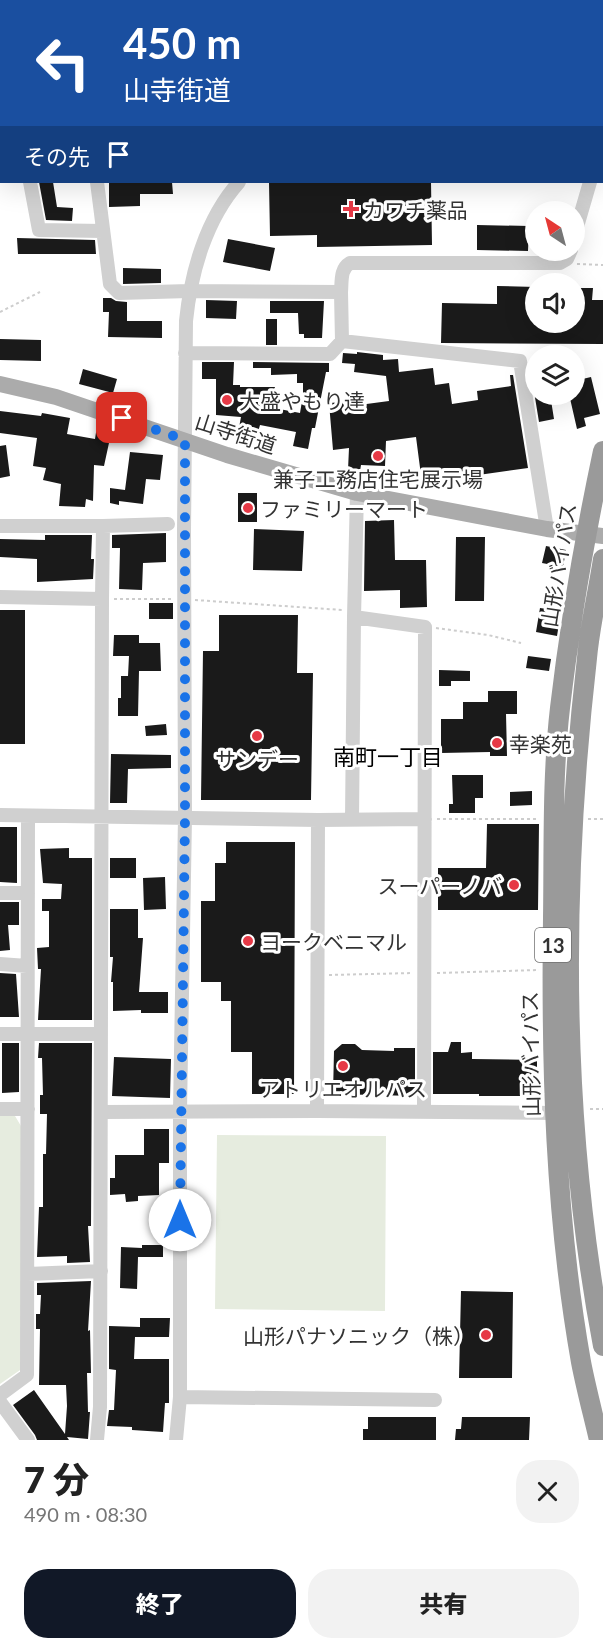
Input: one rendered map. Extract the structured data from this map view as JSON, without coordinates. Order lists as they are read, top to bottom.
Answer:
{
  "streets": {
    "highway": ["山形バイパス", "13"],
    "main road": ["山寺街道"]
  },
  "crossings": [
    ["山寺街道", "山形バイパス"]
  ],
  "districts": ["南町一丁目"],
  "places": {
    "health": ["カワチ薬品"],
    "other": [
      "大盛やもり達",
      "兼子工務店住宅展示場",
      "ファミリーマート",
      "サンデー",
      "幸楽苑",
      "スーパーノバ",
      "ヨークベニマル",
      "アトリエオルパス",
      "山形パナソニック（株）"
    ]
  },
  "north": "top left",
  "page": {
    "turn": ["450 m", "山寺街道"],
    "then": "その先",
    "heading": ["7 分", "490 m · 08:30"],
    "buttons": ["終了", "共有"]
  }
}
